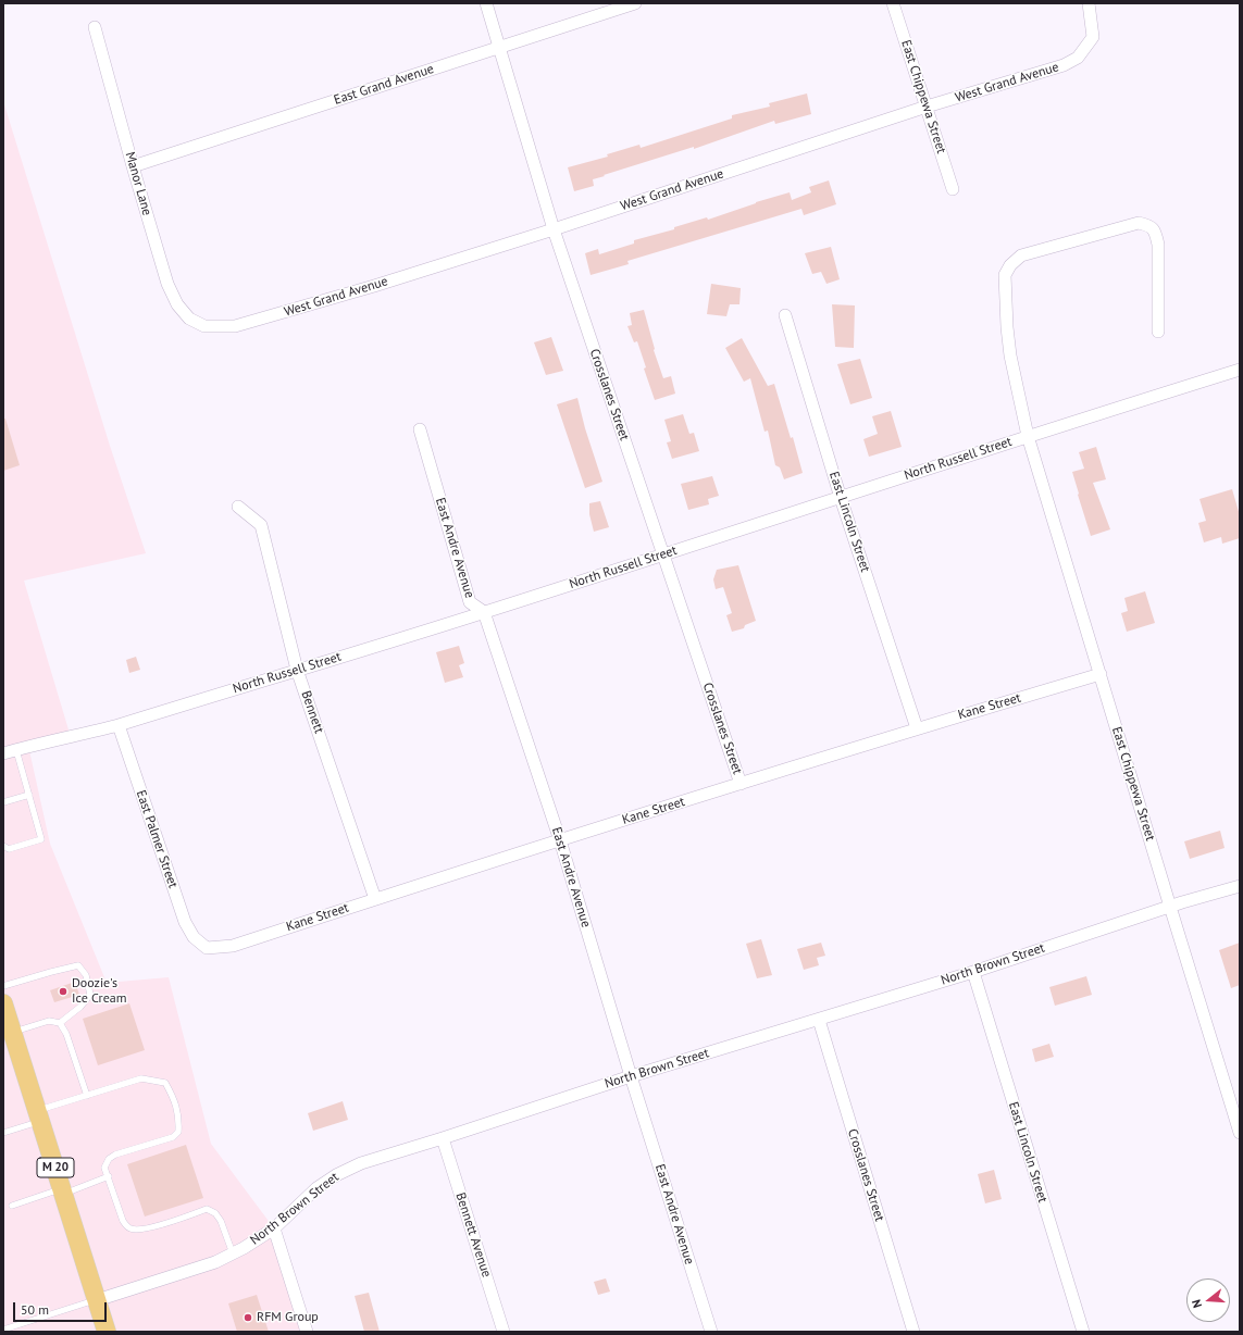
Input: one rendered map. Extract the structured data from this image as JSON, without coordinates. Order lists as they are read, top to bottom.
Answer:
{
  "streets": {
    "main road": ["M 20"],
    "street": [
      "West Grand Avenue",
      "East Grand Avenue",
      "East Chippewa Street",
      "Manor Lane",
      "Crosslanes Street",
      "North Russell Street",
      "East Lincoln Street",
      "East Andre Avenue",
      "Kane Street",
      "Bennett",
      "East Palmer Street",
      "North Brown Street",
      "Bennett Avenue"
    ]
  },
  "crossings": [
    ["West Grand Avenue", "East Chippewa Street"],
    ["West Grand Avenue", "Manor Lane"],
    ["West Grand Avenue", "Crosslanes Street"],
    ["East Grand Avenue", "Manor Lane"],
    ["East Grand Avenue", "Crosslanes Street"],
    ["East Chippewa Street", "North Russell Street"],
    ["East Chippewa Street", "Kane Street"],
    ["East Chippewa Street", "North Brown Street"],
    ["Crosslanes Street", "North Russell Street"],
    ["Crosslanes Street", "Kane Street"],
    ["Crosslanes Street", "North Brown Street"],
    ["North Russell Street", "East Lincoln Street"],
    ["North Russell Street", "East Andre Avenue"],
    ["North Russell Street", "Bennett"],
    ["North Russell Street", "East Palmer Street"],
    ["East Lincoln Street", "Kane Street"],
    ["East Lincoln Street", "North Brown Street"],
    ["East Andre Avenue", "Kane Street"],
    ["East Andre Avenue", "North Brown Street"],
    ["Kane Street", "Bennett"],
    ["Kane Street", "East Palmer Street"],
    ["North Brown Street", "M 20"],
    ["North Brown Street", "Bennett Avenue"]
  ],
  "places": ["Doozie's Ice Cream", "RFM Group"],
  "scale_bar": "50 m",
  "north": "left"
}
